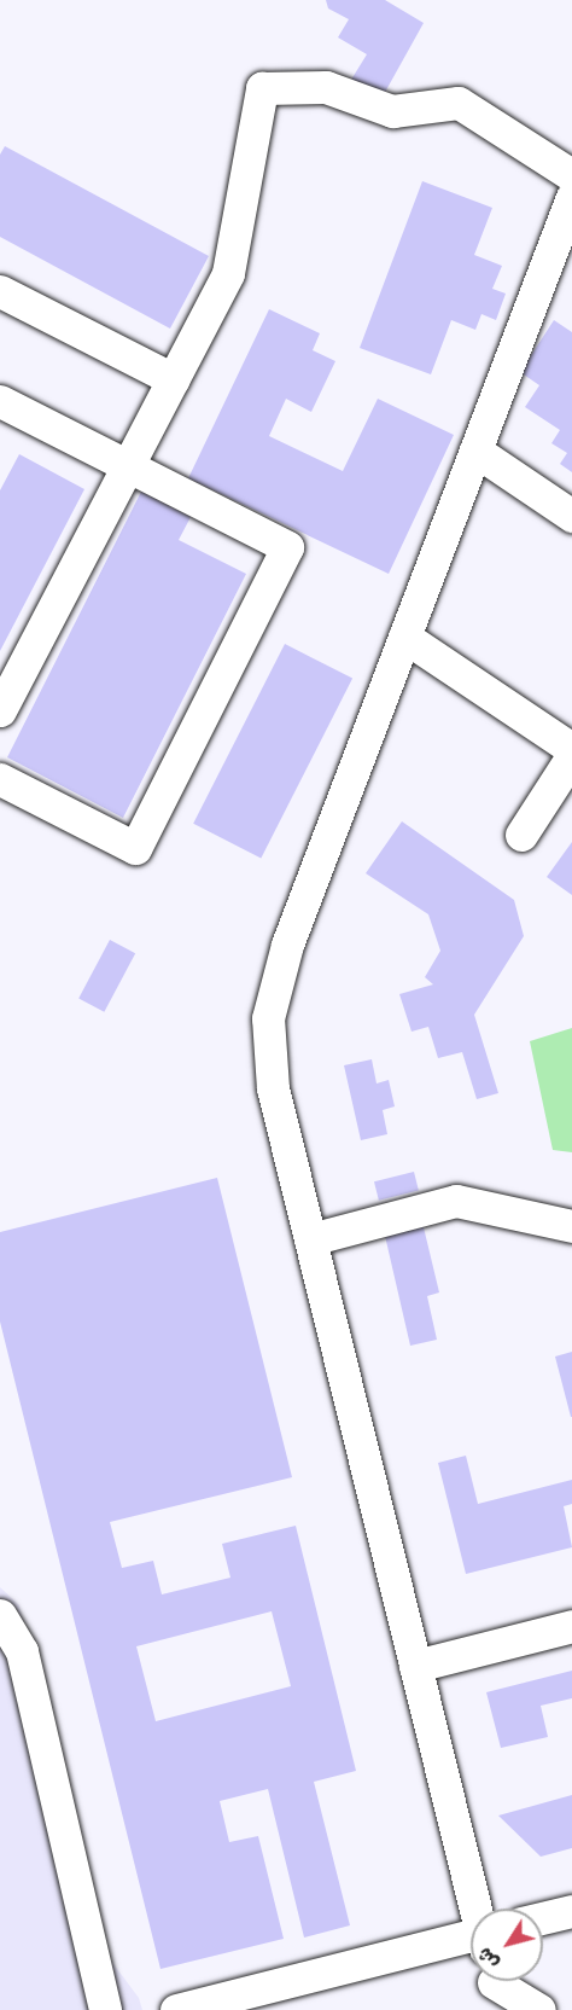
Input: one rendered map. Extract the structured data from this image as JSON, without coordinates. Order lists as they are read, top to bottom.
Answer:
{
  "north": "bottom left"
}
